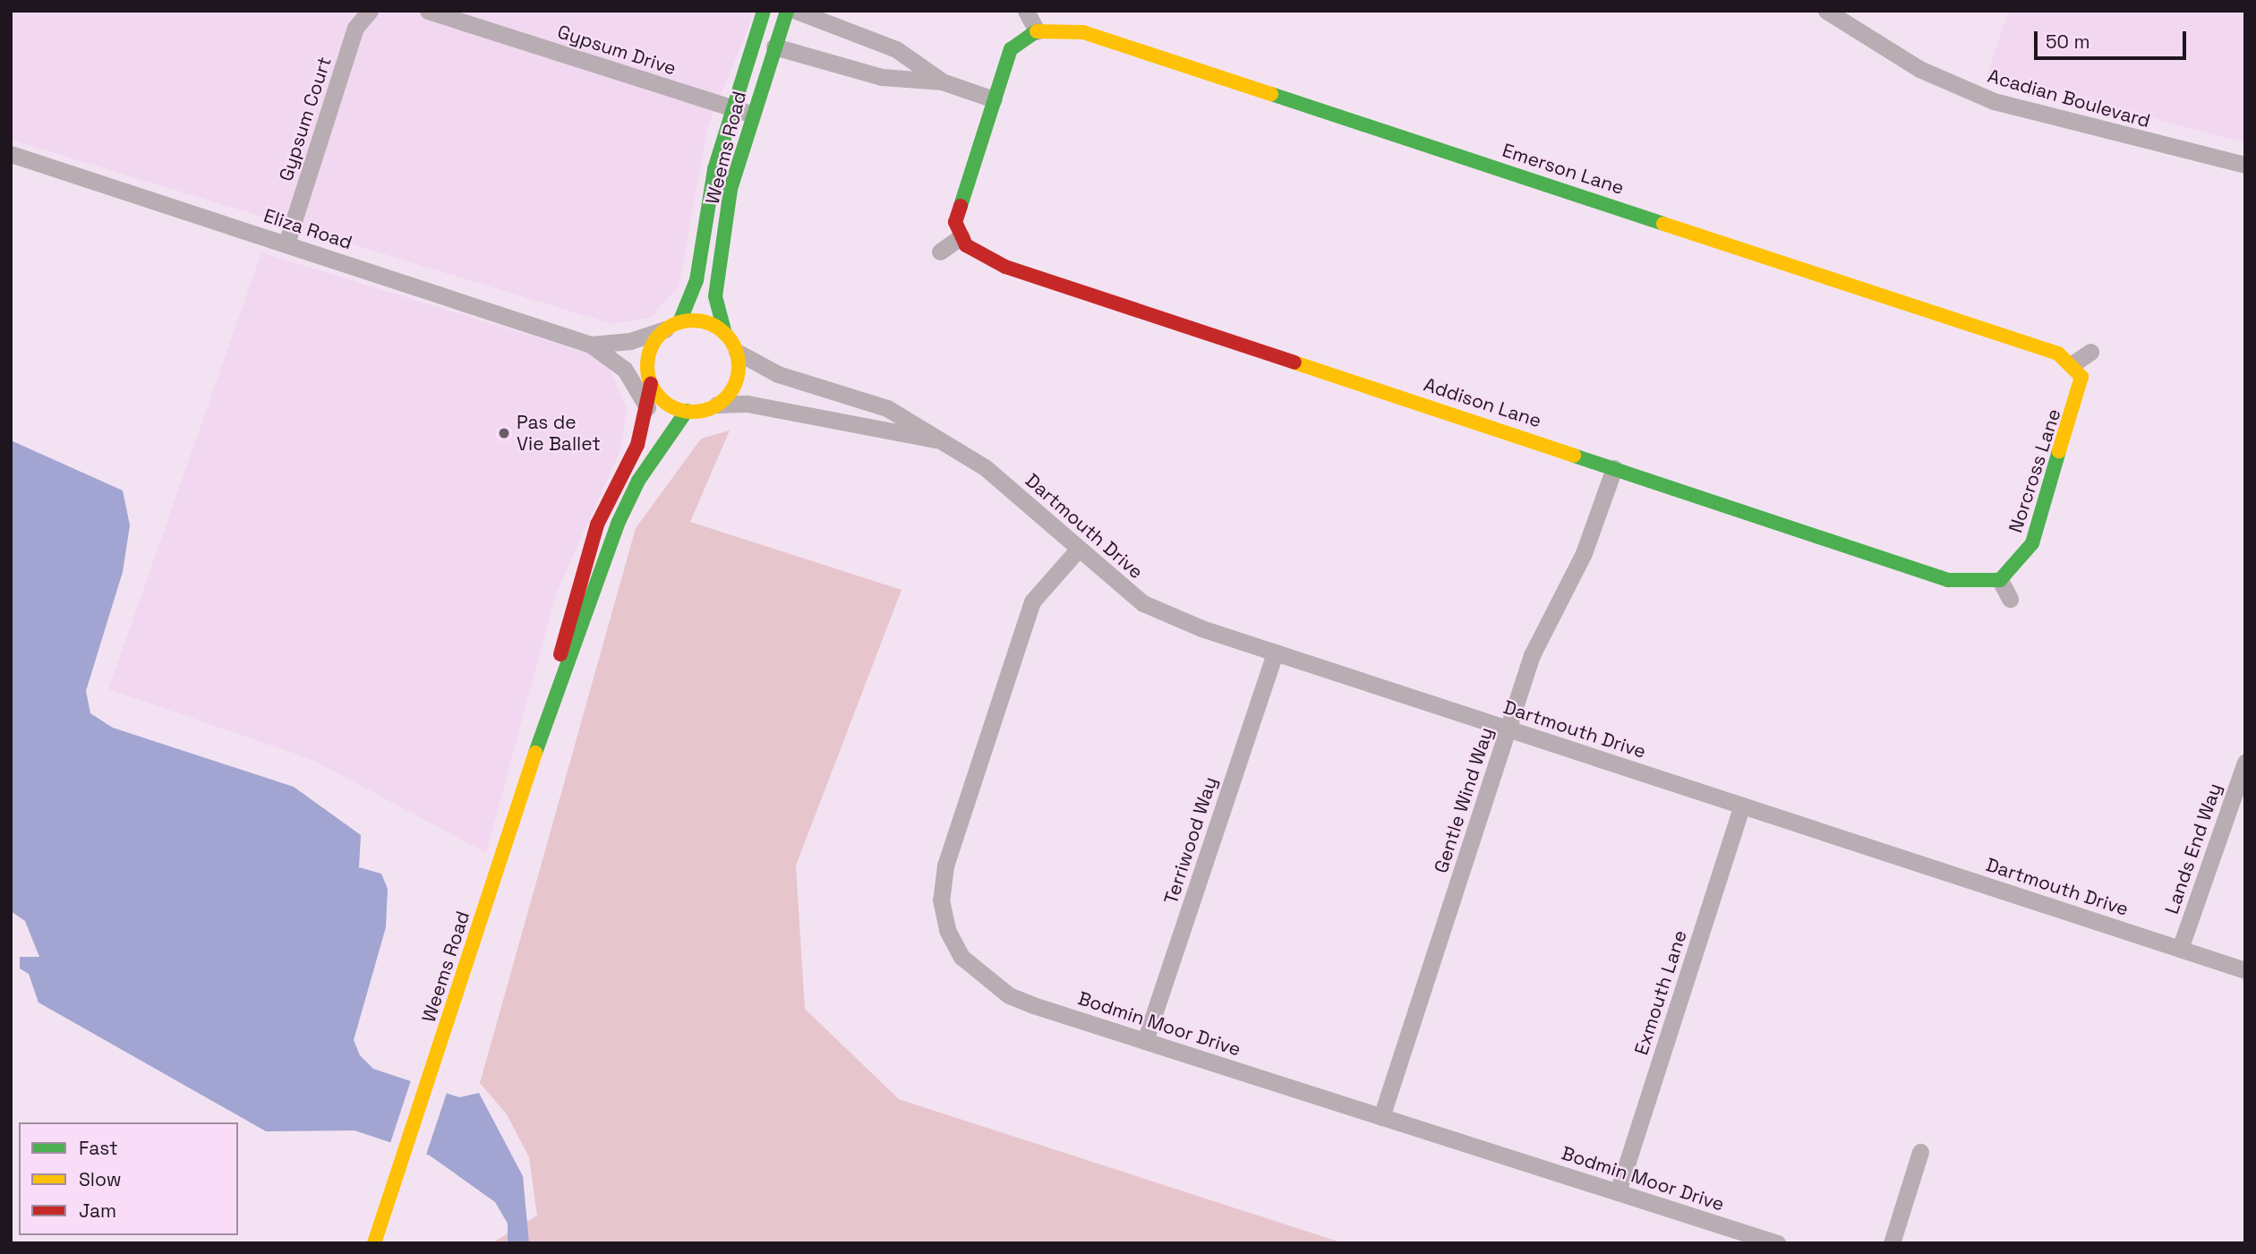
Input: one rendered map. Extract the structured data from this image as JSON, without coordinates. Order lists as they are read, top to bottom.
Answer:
{
  "streets": {
    "street": [
      "Gypsum Drive",
      "Acadian Boulevard",
      "Gypsum Court",
      "Weems Road",
      "Emerson Lane",
      "Eliza Road",
      "Addison Lane",
      "Norcross Lane",
      "Dartmouth Drive",
      "Gentle Wind Way",
      "Terriwood Way",
      "Lands End Way",
      "Exmouth Lane",
      "Bodmin Moor Drive"
    ]
  },
  "crossings": [
    ["Gypsum Drive", "Weems Road"],
    ["Gypsum Court", "Eliza Road"],
    ["Weems Road", "Eliza Road"],
    ["Weems Road", "Dartmouth Drive"],
    ["Emerson Lane", "Norcross Lane"],
    ["Eliza Road", "Dartmouth Drive"],
    ["Addison Lane", "Norcross Lane"],
    ["Addison Lane", "Gentle Wind Way"],
    ["Dartmouth Drive", "Gentle Wind Way"],
    ["Dartmouth Drive", "Terriwood Way"],
    ["Dartmouth Drive", "Lands End Way"],
    ["Dartmouth Drive", "Exmouth Lane"],
    ["Dartmouth Drive", "Bodmin Moor Drive"],
    ["Gentle Wind Way", "Bodmin Moor Drive"],
    ["Terriwood Way", "Bodmin Moor Drive"],
    ["Exmouth Lane", "Bodmin Moor Drive"]
  ],
  "places": ["Pas de Vie Ballet"],
  "legend": ["Fast", "Slow", "Jam"],
  "scale_bar": "50 m"
}
